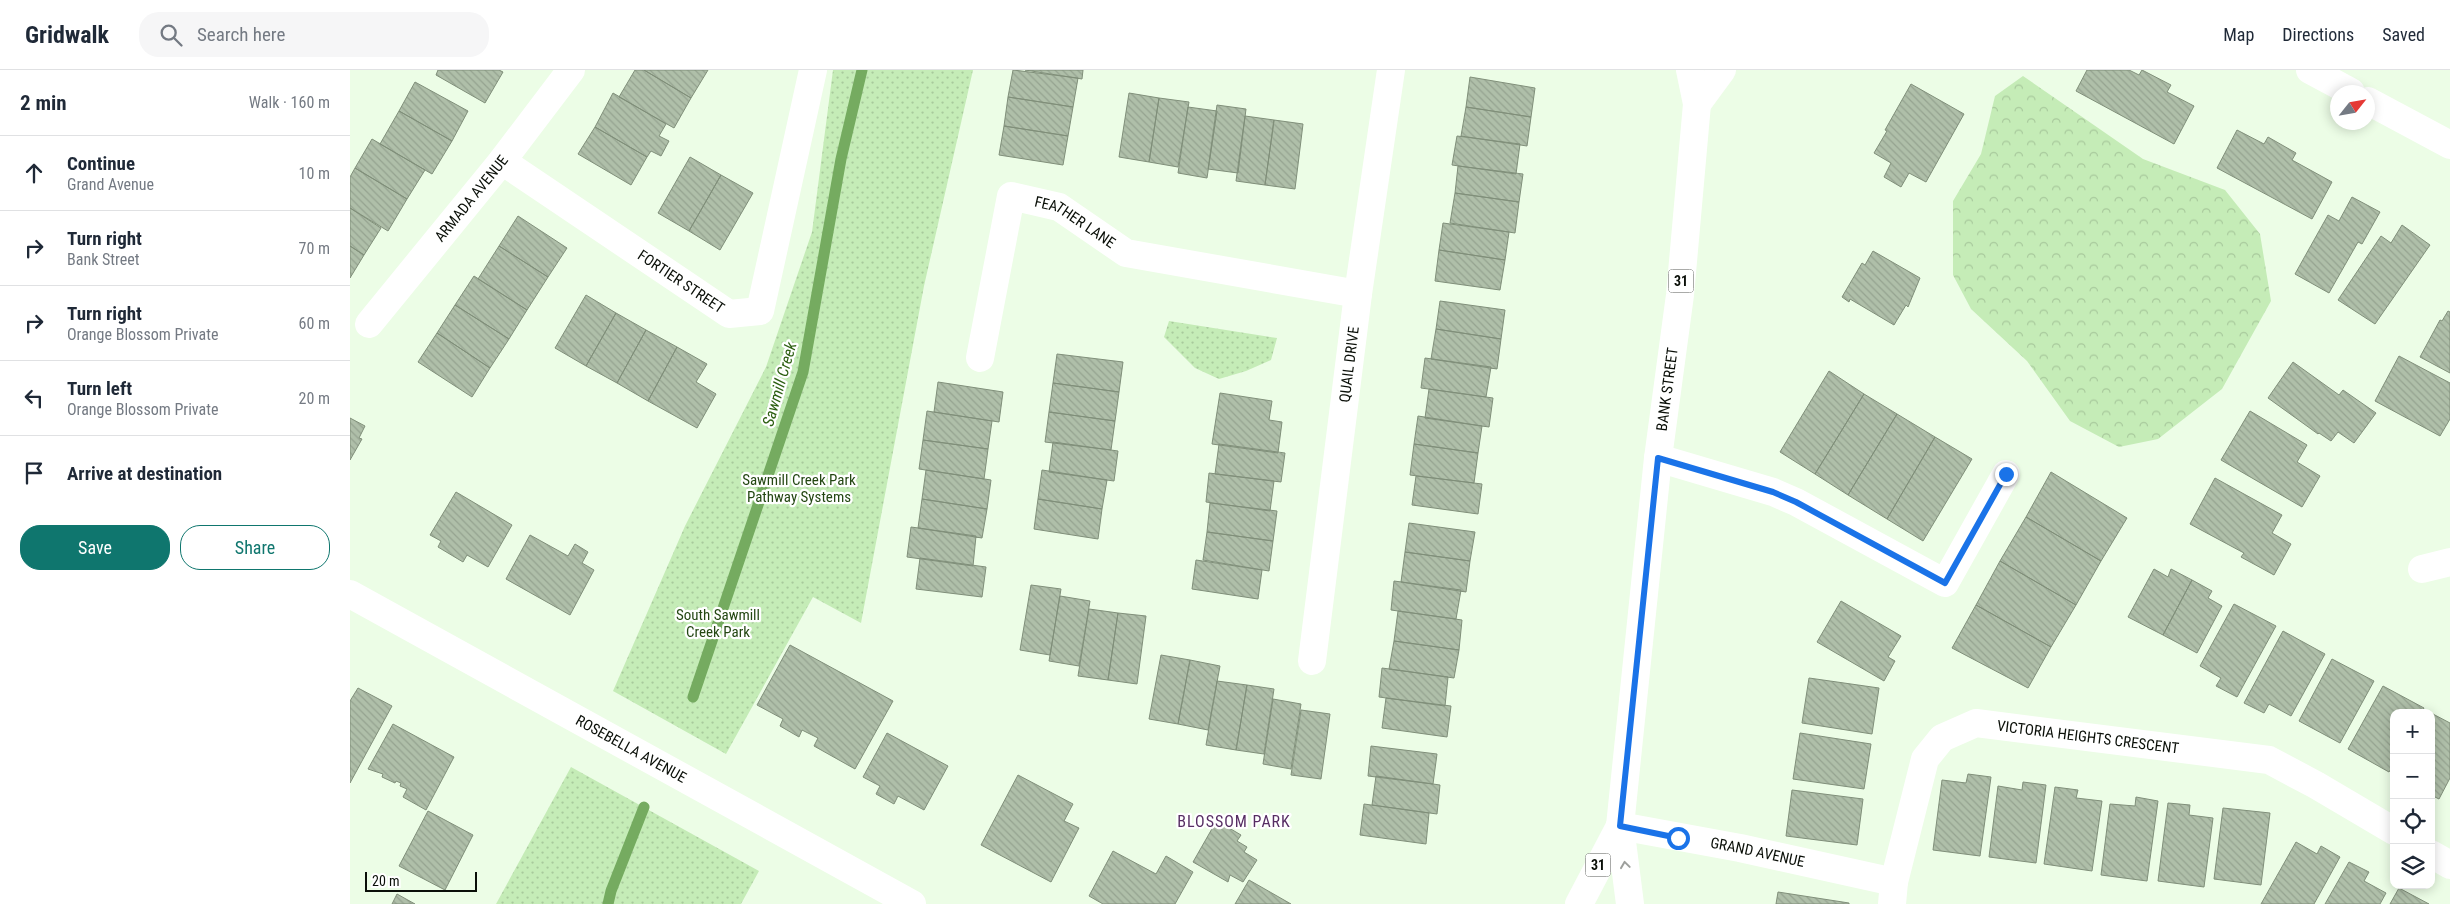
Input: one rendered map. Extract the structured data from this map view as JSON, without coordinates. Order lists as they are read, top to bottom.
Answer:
{
  "streets": {
    "street": [
      "ARMADA AVENUE",
      "FEATHER LANE",
      "31",
      "FORTIER STREET",
      "QUAIL DRIVE",
      "BANK STREET",
      "VICTORIA HEIGHTS CRESCENT",
      "ROSEBELLA AVENUE",
      "GRAND AVENUE"
    ]
  },
  "crossings": [
    ["ARMADA AVENUE", "FORTIER STREET"],
    ["FEATHER LANE", "QUAIL DRIVE"],
    ["BANK STREET", "GRAND AVENUE"],
    ["VICTORIA HEIGHTS CRESCENT", "GRAND AVENUE"]
  ],
  "districts": ["BLOSSOM PARK"],
  "water": ["Sawmill Creek"],
  "parks": ["Sawmill Creek Park Pathway Systems", "South Sawmill Creek Park"],
  "scale_bar": "20 m",
  "north": "top right",
  "page": {
    "header": "Gridwalk",
    "search": "Search here",
    "nav": ["Map", "Directions", "Saved"],
    "heading": ["2 min", "Walk · 160 m"],
    "list": [
      ["Continue", "Grand Avenue", "10 m"],
      ["Turn right", "Bank Street", "70 m"],
      ["Turn right", "Orange Blossom Private", "60 m"],
      ["Turn left", "Orange Blossom Private", "20 m"],
      "Arrive at destination"
    ],
    "buttons": ["Save", "Share"],
    "map_buttons": ["+", "−"],
    "scale": "20 m"
  }
}
